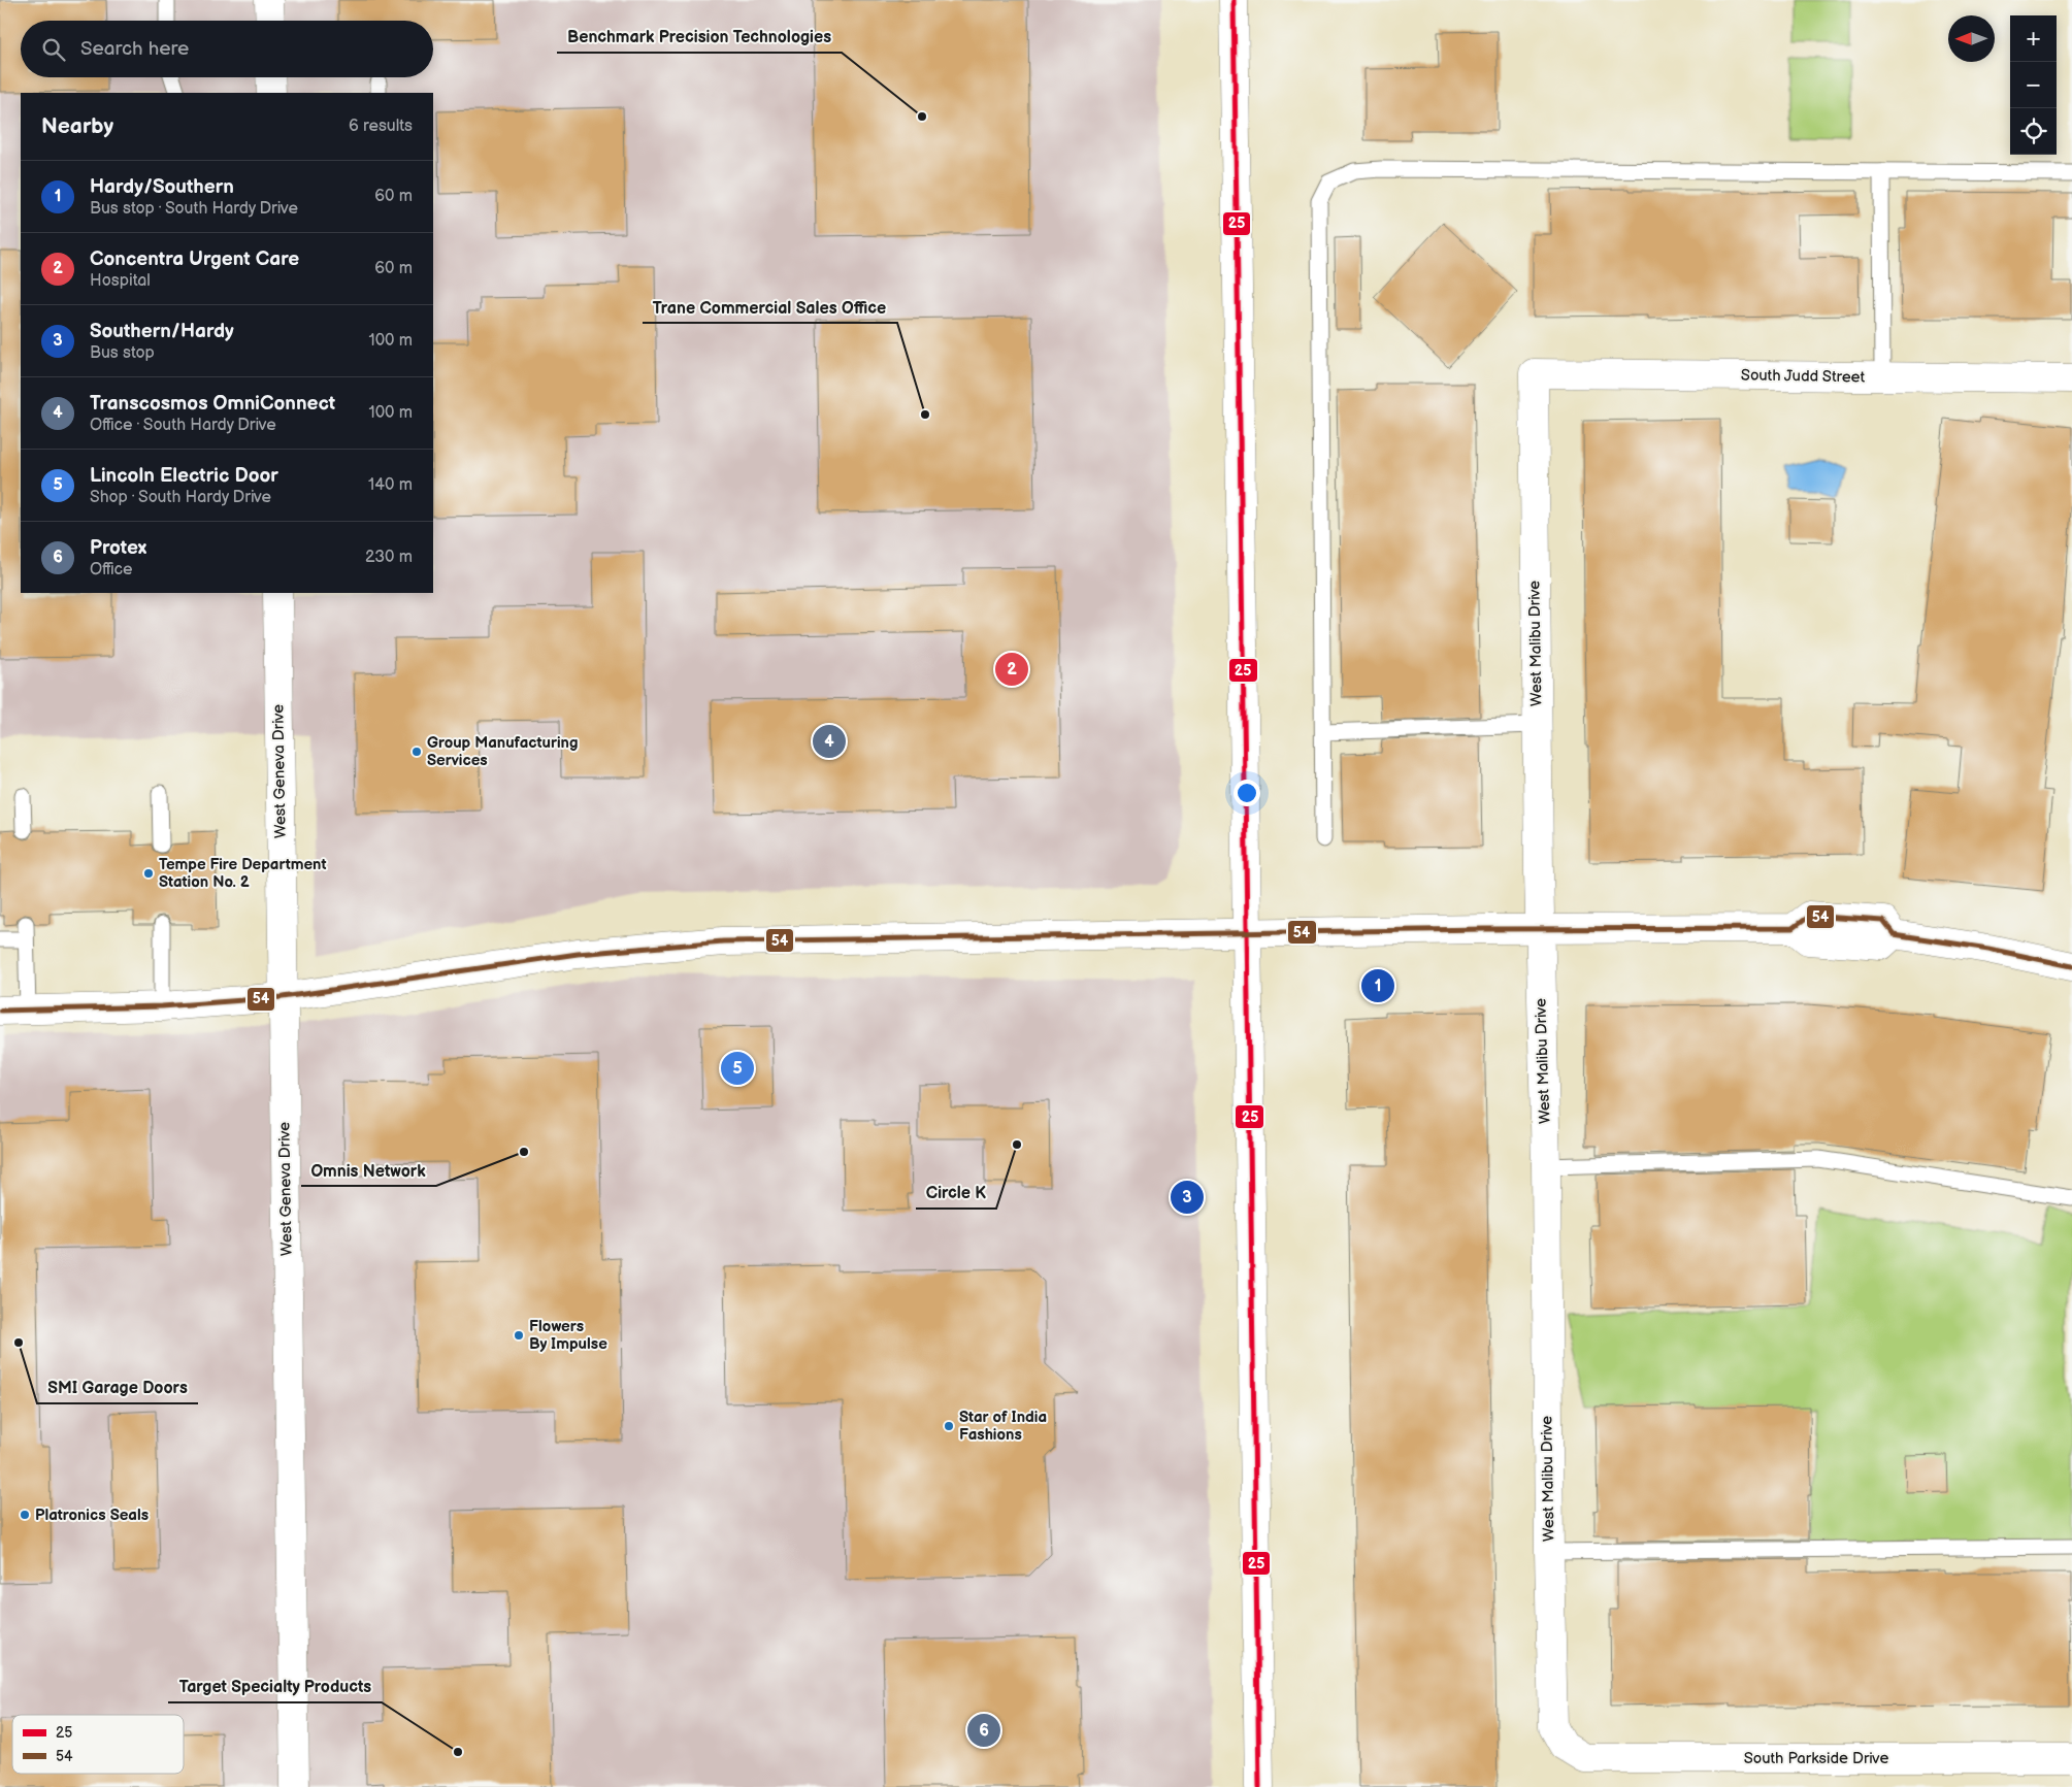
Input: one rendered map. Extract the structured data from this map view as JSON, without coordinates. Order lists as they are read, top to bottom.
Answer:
{
  "streets": {
    "street": [
      "South Judd Street",
      "West Malibu Drive",
      "West Geneva Drive",
      "South Parkside Drive"
    ]
  },
  "crossings": [
    ["South Judd Street", "West Malibu Drive"],
    ["West Malibu Drive", "South Parkside Drive"]
  ],
  "places": [
    "Benchmark Precision Technologies",
    "Trane Commercial Sales Office",
    "Group Manufacturing Services",
    "Tempe Fire Department Station No. 2",
    "Circle K",
    "Omnis Network",
    "Flowers By Impulse",
    "SMI Garage Doors",
    "Star of India Fashions",
    "Platronics Seals",
    "Target Specialty Products"
  ],
  "lines": ["transit line 25", "transit line 54"],
  "legend": ["25", "54"],
  "north": "left",
  "page": {
    "map_buttons": ["+", "−"],
    "search": "Search here",
    "heading": ["Nearby", "6 results"],
    "list": [
      {
        "mark": "1",
        "name": "Hardy/Southern",
        "note": "Bus stop · South Hardy Drive",
        "value": "60 m"
      },
      {
        "mark": "2",
        "name": "Concentra Urgent Care",
        "note": "Hospital",
        "value": "60 m"
      },
      {
        "mark": "3",
        "name": "Southern/Hardy",
        "note": "Bus stop",
        "value": "100 m"
      },
      {
        "mark": "4",
        "name": "Transcosmos OmniConnect",
        "note": "Office · South Hardy Drive",
        "value": "100 m"
      },
      {
        "mark": "5",
        "name": "Lincoln Electric Door",
        "note": "Shop · South Hardy Drive",
        "value": "140 m"
      },
      {
        "mark": "6",
        "name": "Protex",
        "note": "Office",
        "value": "230 m"
      }
    ],
    "pins": [
      "2",
      "4",
      "1",
      "5",
      "3",
      "6"
    ]
  }
}
